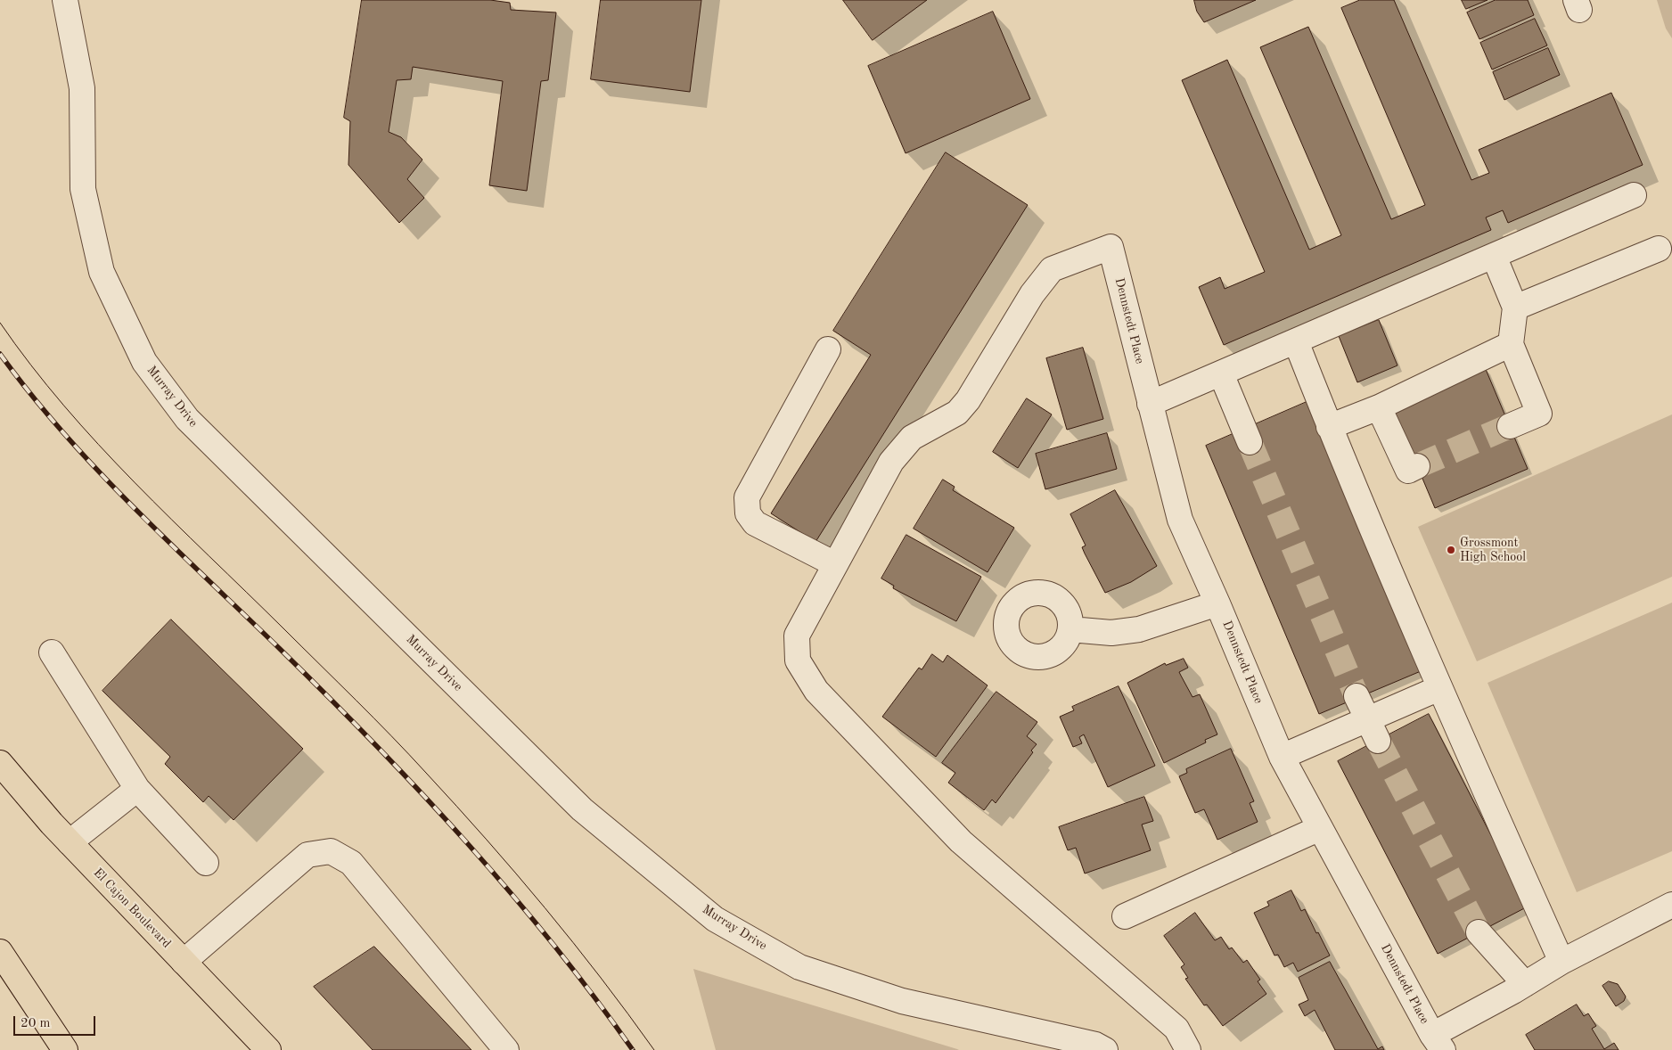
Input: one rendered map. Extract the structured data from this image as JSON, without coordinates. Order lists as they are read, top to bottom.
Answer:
{
  "streets": {
    "main road": ["El Cajon Boulevard"],
    "street": ["Dennstedt Place", "Murray Drive"]
  },
  "places": ["Grossmont High School"],
  "scale_bar": "20 m"
}
